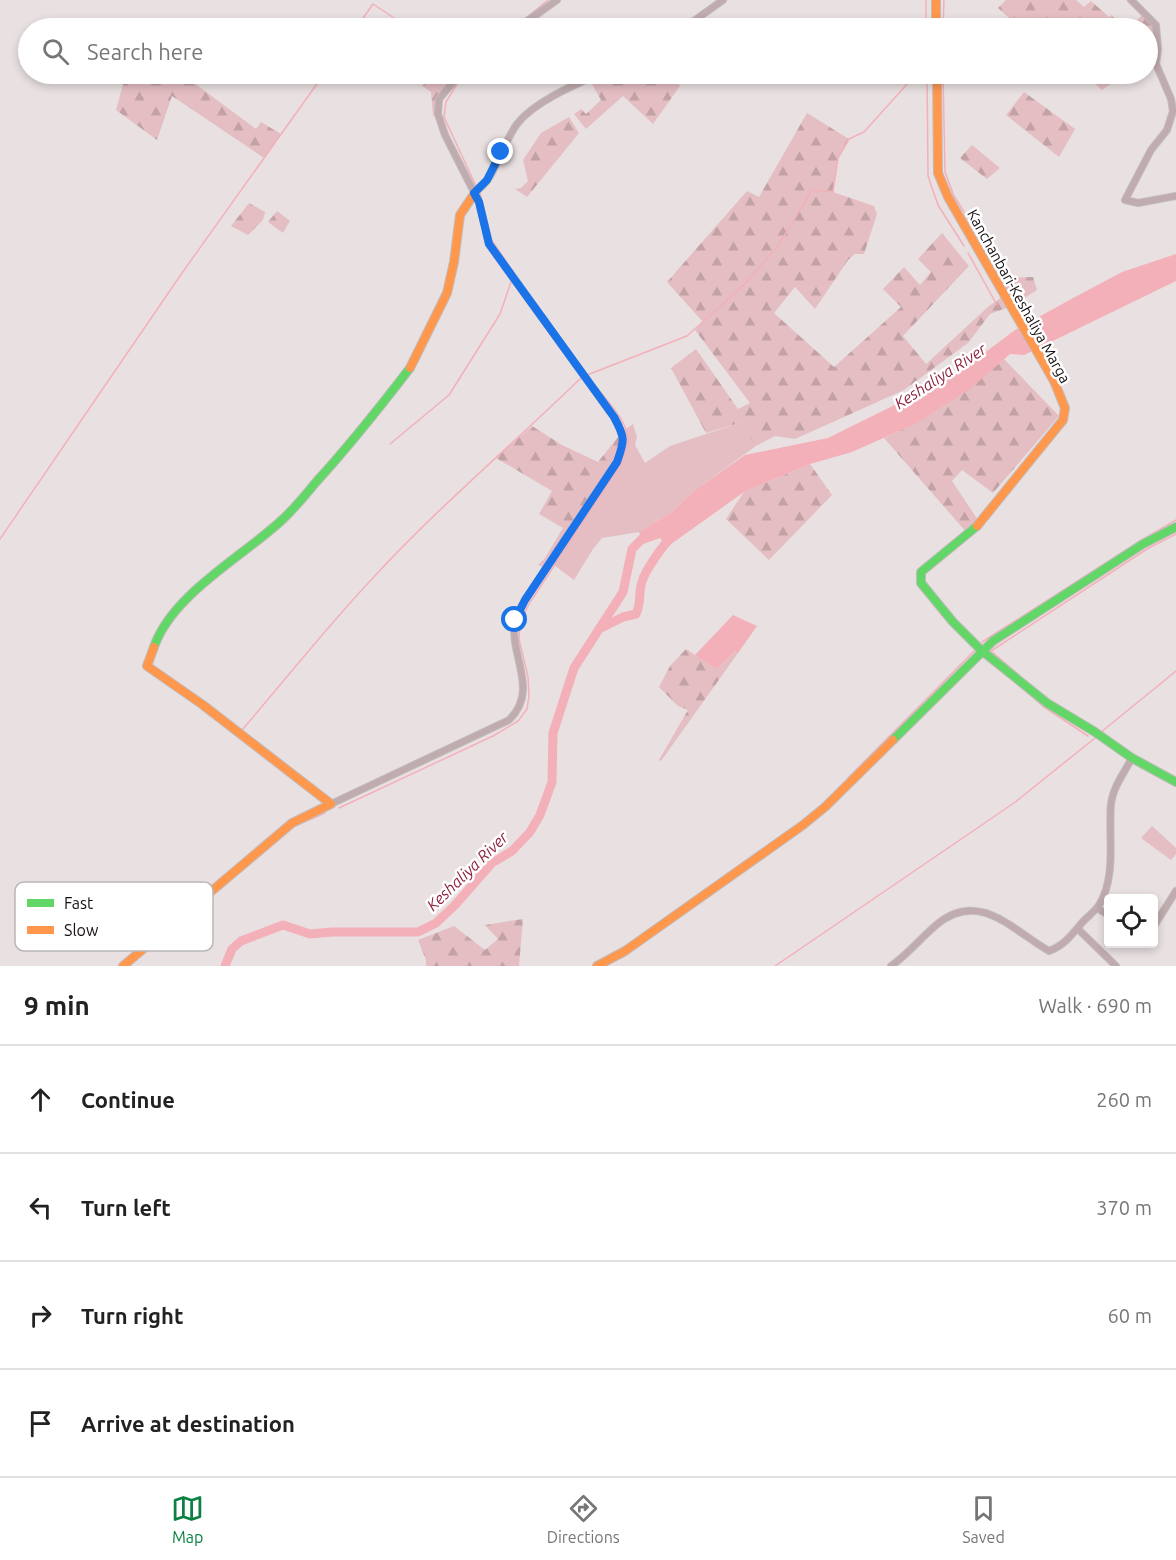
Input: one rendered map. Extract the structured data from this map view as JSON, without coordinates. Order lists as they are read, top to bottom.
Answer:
{
  "streets": {
    "street": ["Kanchanbari-Keshaliya Marga"]
  },
  "water": ["Keshaliya River"],
  "legend": ["Fast", "Slow"],
  "page": {
    "search": "Search here",
    "heading": ["9 min", "Walk · 690 m"],
    "list": [
      ["Continue", "260 m"],
      ["Turn left", "370 m"],
      ["Turn right", "60 m"],
      "Arrive at destination"
    ],
    "nav": ["Map", "Directions", "Saved"]
  }
}
